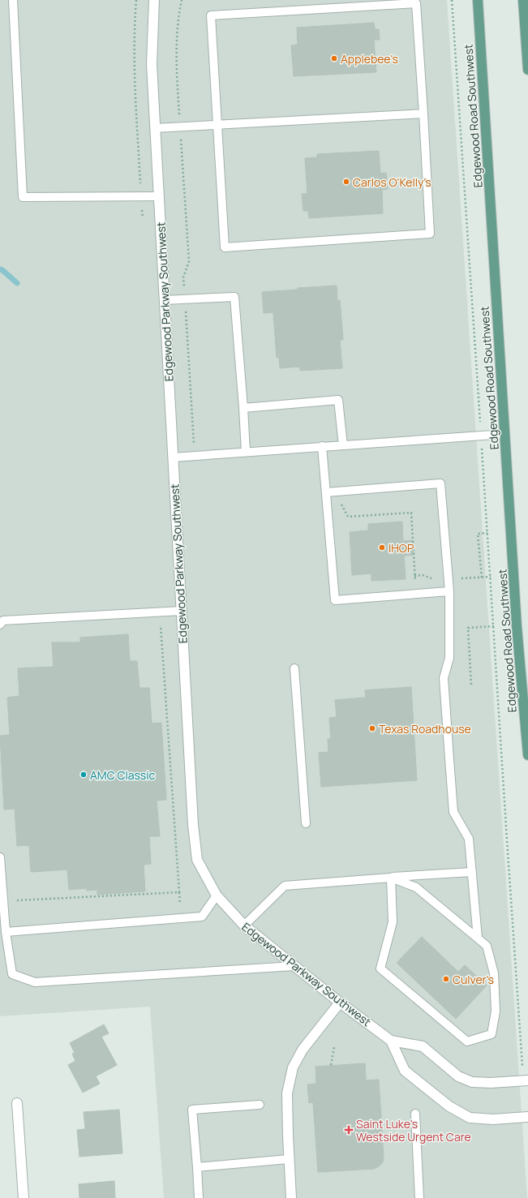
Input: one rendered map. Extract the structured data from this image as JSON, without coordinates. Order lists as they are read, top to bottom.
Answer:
{
  "streets": {
    "main road": ["Edgewood Road Southwest"],
    "street": ["Edgewood Parkway Southwest"]
  },
  "places": {
    "other": [
      "Applebee's",
      "Carlos O'Kelly's",
      "IHOP",
      "Texas Roadhouse",
      "AMC Classic",
      "Culver's"
    ],
    "health": ["Saint Luke's Westside Urgent Care"]
  }
}
